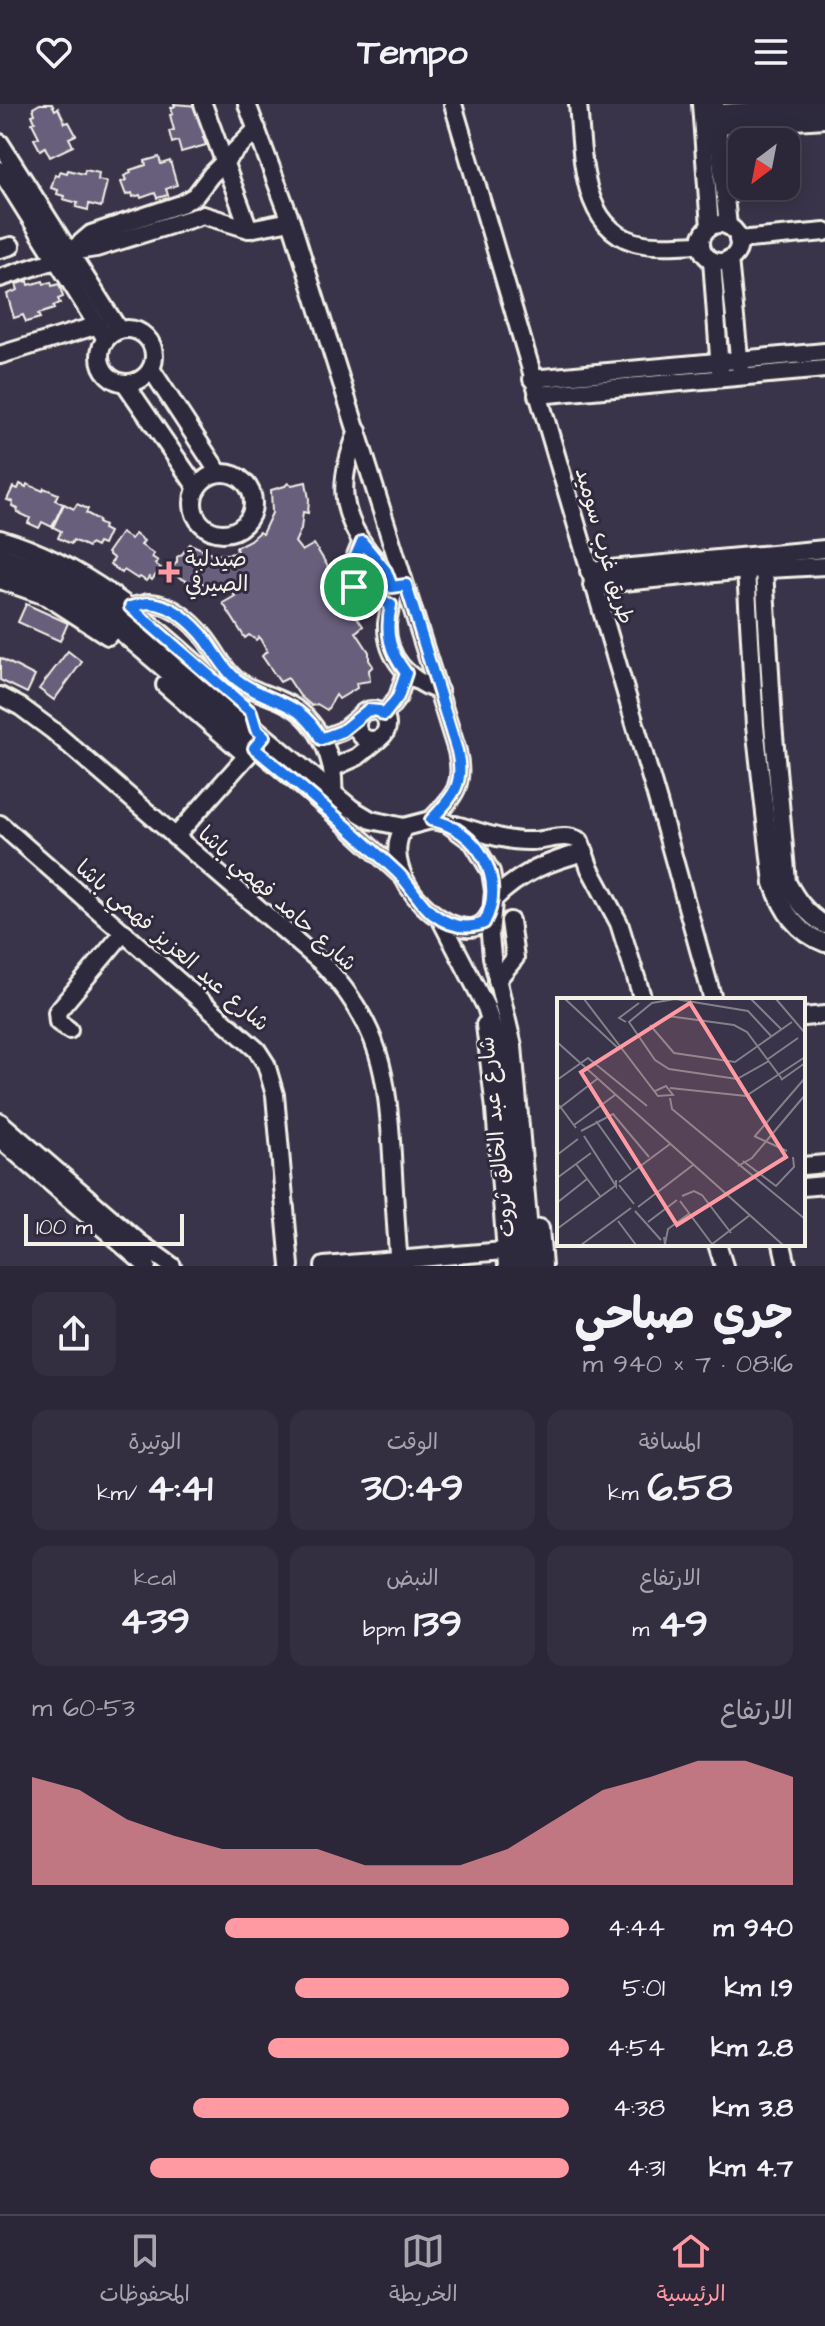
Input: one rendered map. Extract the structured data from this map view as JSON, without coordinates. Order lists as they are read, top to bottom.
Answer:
{
  "streets": {
    "street": [
      "طريق غرب سوميد",
      "شارع حامد فهمي باشا",
      "شارع عبد العزيز فهمي باشا",
      "شارع عبد الخالق ثروت"
    ]
  },
  "places": {
    "health": ["صيدلية الصيرفي"]
  },
  "scale_bar": "100 m",
  "north": "bottom left",
  "page": {
    "header": "Tempo",
    "scale": "100 m",
    "heading": ["جري صباحي", "08:16 · 7 × 940 m"],
    "stats": [
      ["المسافة", "6.58 km"],
      ["الوقت", "30:49"],
      ["الوتيرة", "4:41 /km"],
      ["الارتفاع", "49 m"],
      ["النبض", "139 bpm"],
      ["kcal", "439"]
    ],
    "chart": ["الارتفاع", "53–60 m"],
    "list": [
      {
        "name": "940 m",
        "note": "4:44"
      },
      {
        "name": "1.9 km",
        "note": "5:01"
      },
      {
        "name": "2.8 km",
        "note": "4:54"
      },
      {
        "name": "3.8 km",
        "note": "4:38"
      },
      {
        "name": "4.7 km",
        "note": "4:31"
      }
    ],
    "tabs": ["الرئيسية", "الخريطة", "المحفوظات"]
  }
}
